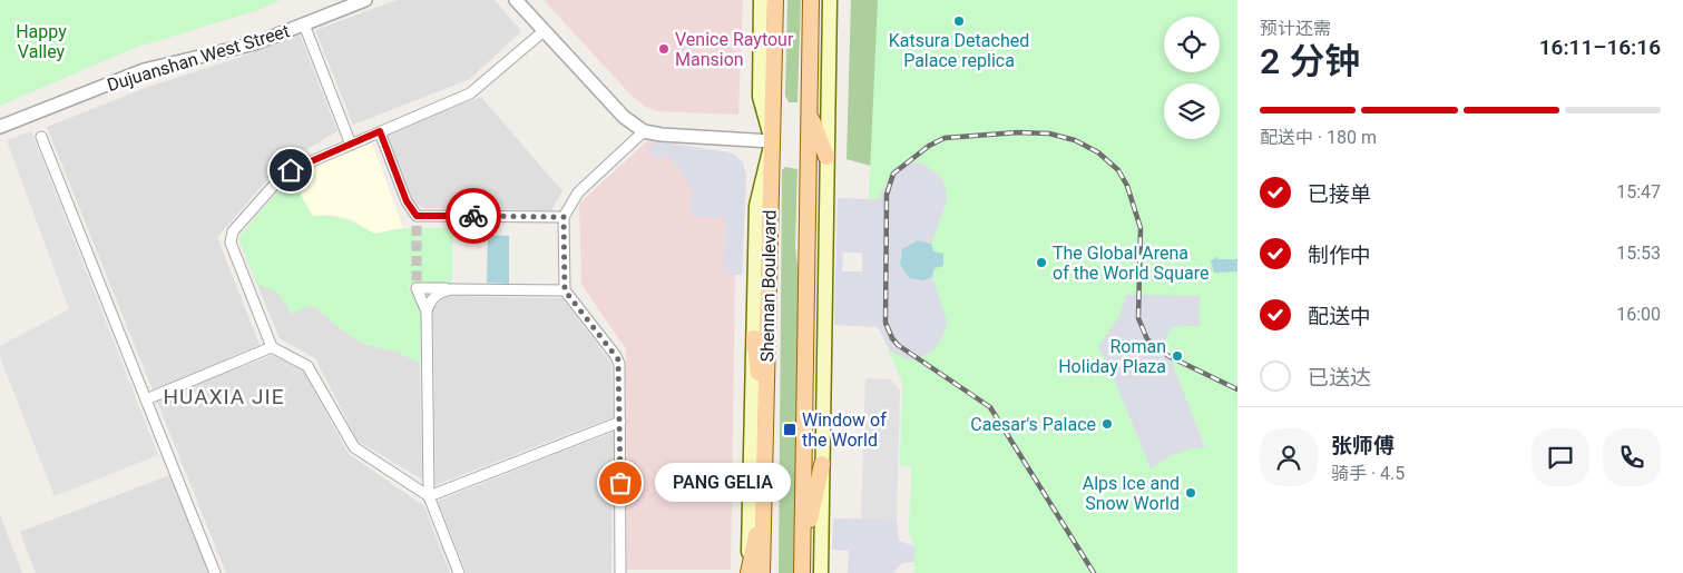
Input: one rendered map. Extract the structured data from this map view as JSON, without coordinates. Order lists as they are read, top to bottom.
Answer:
{
  "streets": {
    "main road": ["Shennan Boulevard"],
    "street": ["Dujuanshan West Street"]
  },
  "districts": ["HUAXIA JIE"],
  "parks": ["Happy Valley"],
  "places": {
    "other": [
      "Katsura Detached Palace replica",
      "Venice Raytour Mansion",
      "The Global Arena of the World Square",
      "Roman Holiday Plaza",
      "Caesar's Palace",
      "PANG GELIA",
      "Alps Ice and Snow World"
    ],
    "transit": ["Window of the World"]
  },
  "page": {
    "heading": ["2 分钟", "预计还需", "16:11–16:16"],
    "panel": ["张师傅", "骑手 · 4.5"],
    "bar": "配送中 · 180 m",
    "list": [
      ["已接单", "15:47"],
      ["制作中", "15:53"],
      ["配送中", "16:00"],
      "已送达"
    ],
    "bubble": "PANG GELIA"
  }
}
